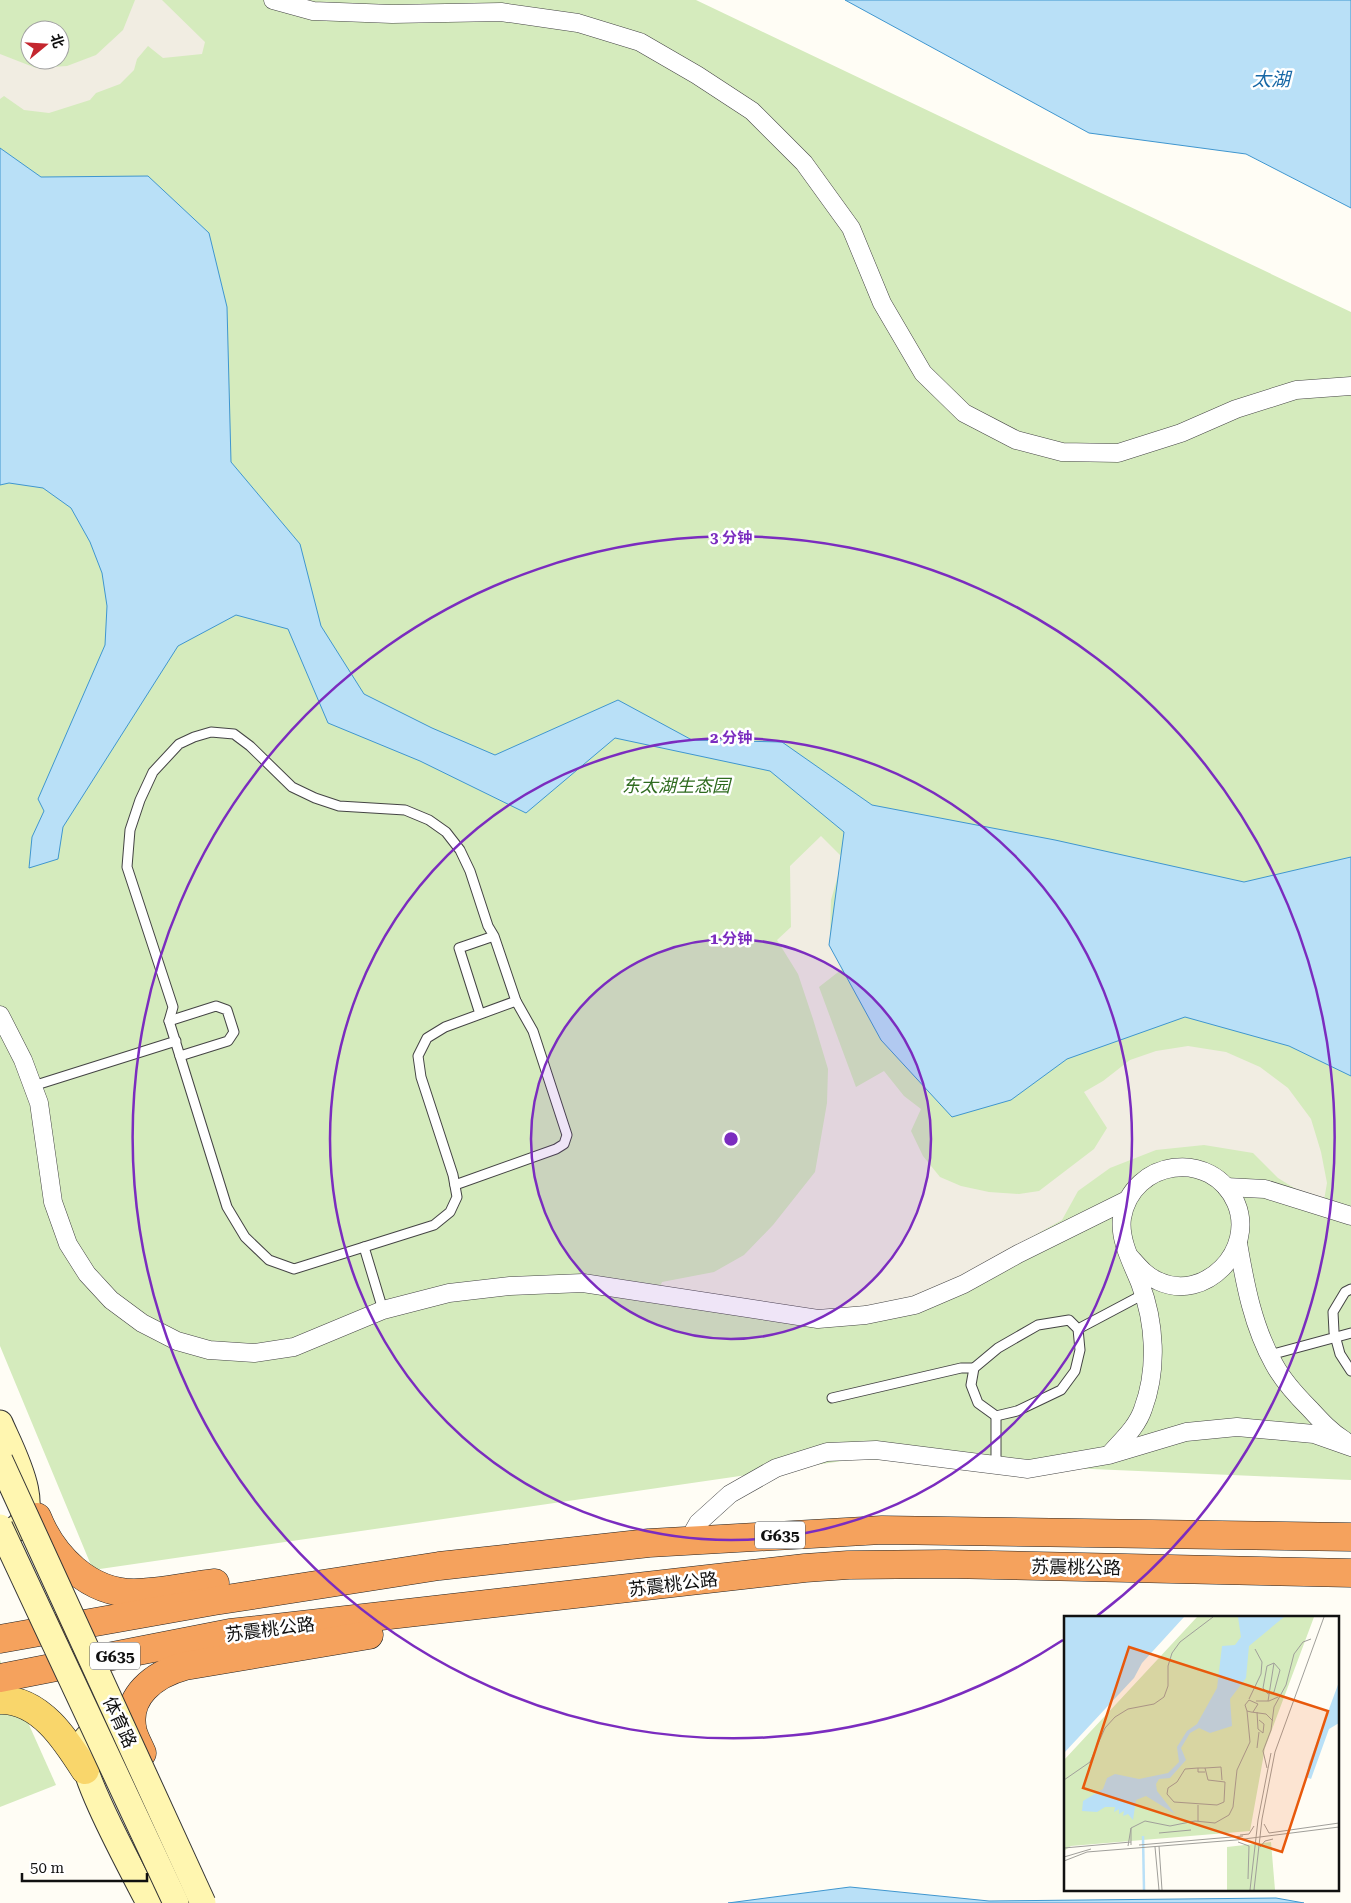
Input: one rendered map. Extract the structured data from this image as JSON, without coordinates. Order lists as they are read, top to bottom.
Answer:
{
  "streets": {
    "highway": ["G635", "苏震桃公路"],
    "main road": ["体育路"]
  },
  "water": ["太湖"],
  "parks": ["东太湖生态园"],
  "scale_bar": "50 m",
  "north": "right",
  "rings": ["3 分钟", "2 分钟", "1 分钟"]
}
